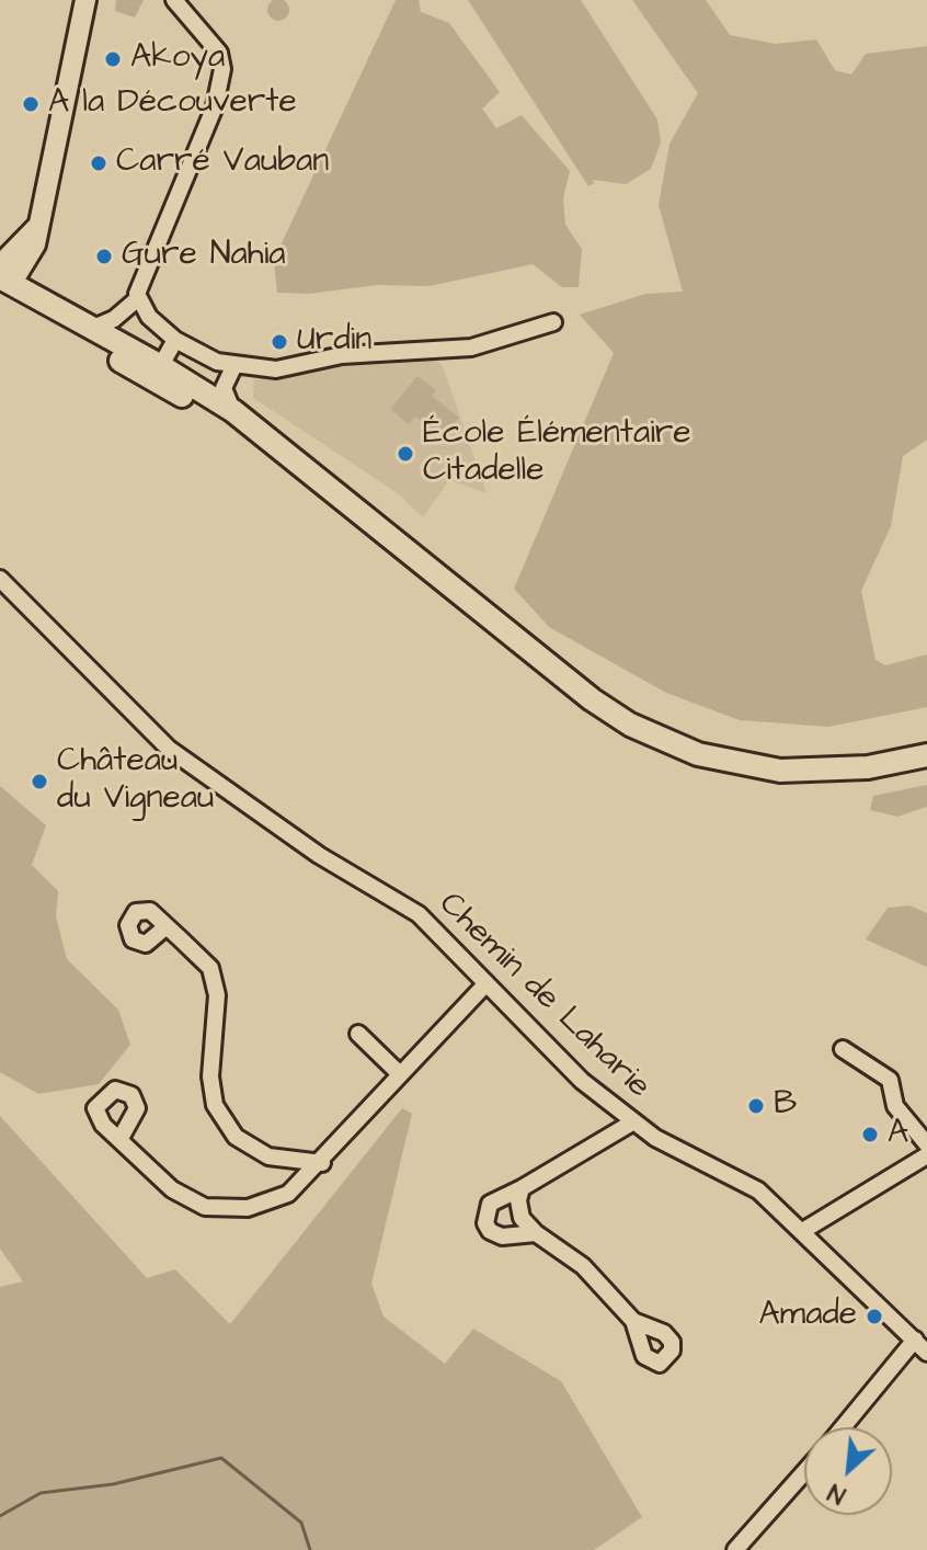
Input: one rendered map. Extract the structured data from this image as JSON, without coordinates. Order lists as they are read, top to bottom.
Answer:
{
  "streets": {
    "street": ["Chemin de Laharie"]
  },
  "places": [
    "Akoya",
    "A la Découverte",
    "Carré Vauban",
    "Gure Nahia",
    "Urdin",
    "École Élémentaire Citadelle",
    "Château du Vigneau",
    "B",
    "A",
    "Amade"
  ],
  "north": "bottom left"
}
